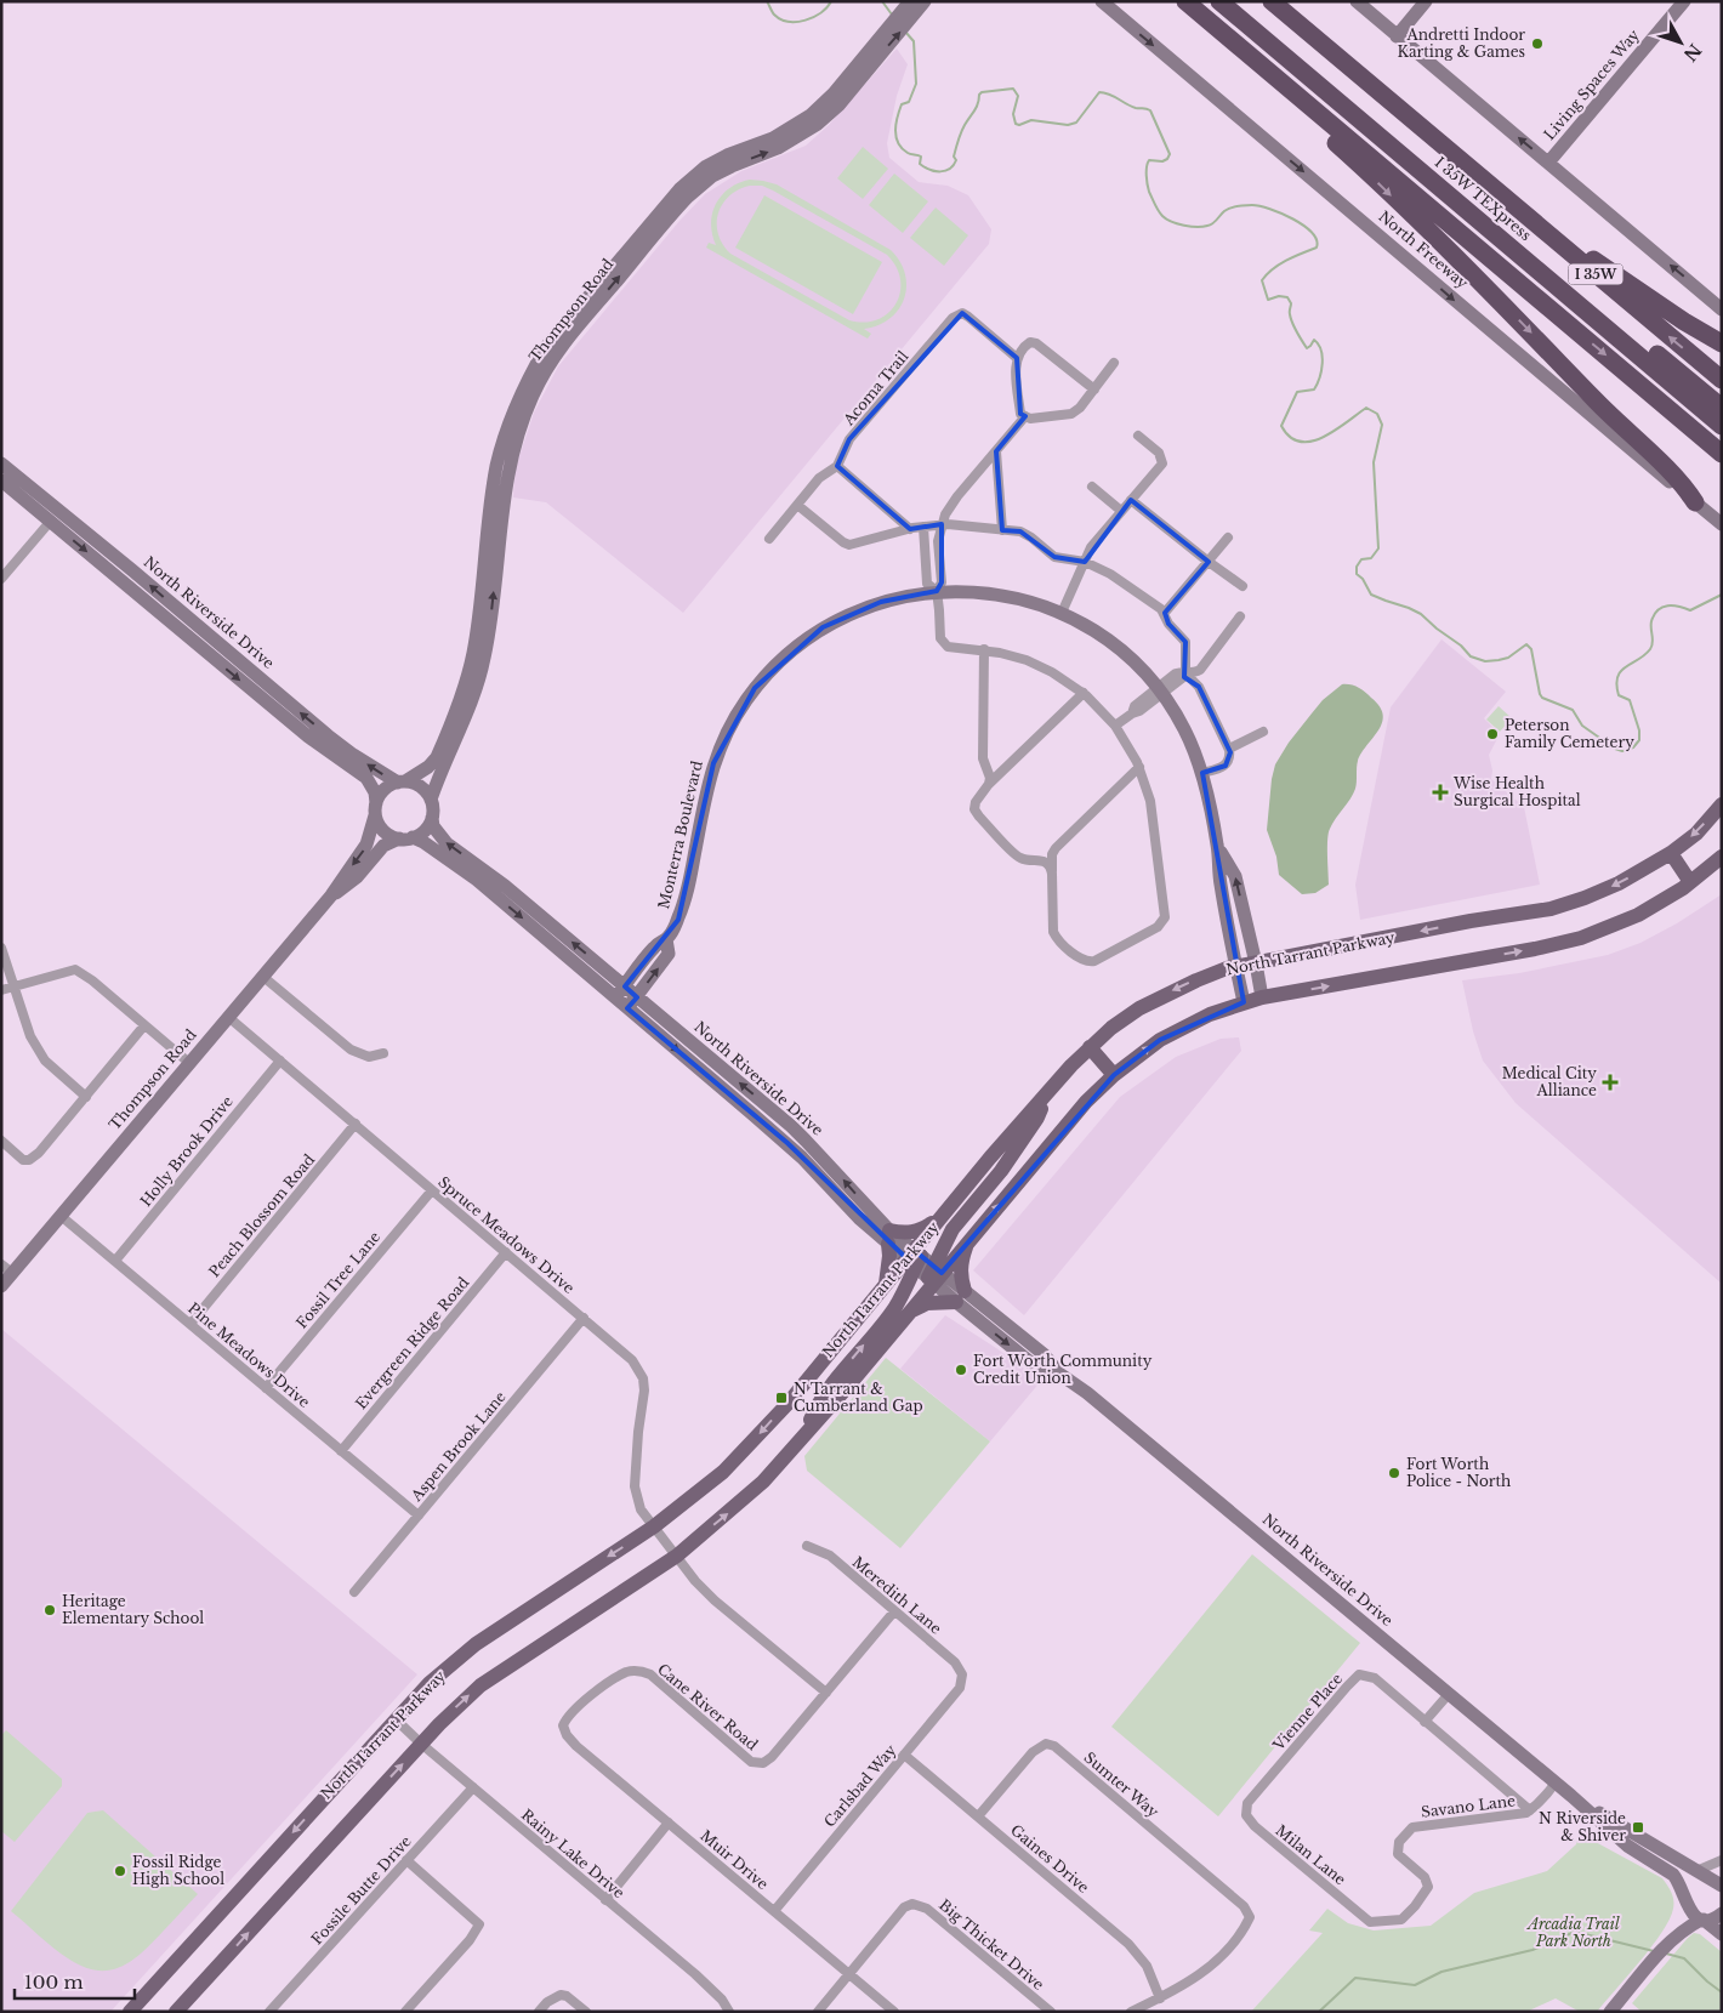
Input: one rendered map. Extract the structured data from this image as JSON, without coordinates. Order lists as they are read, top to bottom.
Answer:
{
  "streets": {
    "highway": ["I 35W TEXpress", "I 35W"],
    "main road": [
      "Living Spaces Way",
      "North Freeway",
      "Thompson Road",
      "North Riverside Drive",
      "Monterra Boulevard",
      "North Tarrant Parkway"
    ],
    "street": [
      "Acoma Trail",
      "Holly Brook Drive",
      "Peach Blossom Road",
      "Spruce Meadows Drive",
      "Fossil Tree Lane",
      "Evergreen Ridge Road",
      "Pine Meadows Drive",
      "Aspen Brook Lane",
      "Meredith Lane",
      "Cane River Road",
      "Vienne Place",
      "Sumter Way",
      "Carlsbad Way",
      "Savano Lane",
      "Rainy Lake Drive",
      "Milan Lane",
      "Gaines Drive",
      "Muir Drive",
      "Fossile Butte Drive",
      "Big Thicket Drive"
    ]
  },
  "crossings": [
    ["Thompson Road", "North Riverside Drive"],
    ["Thompson Road", "Spruce Meadows Drive"],
    ["Thompson Road", "Pine Meadows Drive"],
    ["North Riverside Drive", "Monterra Boulevard"],
    ["North Riverside Drive", "North Tarrant Parkway"],
    ["North Riverside Drive", "Savano Lane"],
    ["Monterra Boulevard", "North Tarrant Parkway"],
    ["North Tarrant Parkway", "Spruce Meadows Drive"],
    ["North Tarrant Parkway", "Rainy Lake Drive"],
    ["Holly Brook Drive", "Spruce Meadows Drive"],
    ["Holly Brook Drive", "Pine Meadows Drive"],
    ["Peach Blossom Road", "Spruce Meadows Drive"],
    ["Peach Blossom Road", "Pine Meadows Drive"],
    ["Spruce Meadows Drive", "Fossil Tree Lane"],
    ["Spruce Meadows Drive", "Evergreen Ridge Road"],
    ["Spruce Meadows Drive", "Aspen Brook Lane"],
    ["Spruce Meadows Drive", "Cane River Road"],
    ["Fossil Tree Lane", "Pine Meadows Drive"],
    ["Evergreen Ridge Road", "Pine Meadows Drive"],
    ["Pine Meadows Drive", "Aspen Brook Lane"],
    ["Meredith Lane", "Cane River Road"],
    ["Meredith Lane", "Carlsbad Way"],
    ["Cane River Road", "Muir Drive"],
    ["Vienne Place", "Milan Lane"],
    ["Sumter Way", "Gaines Drive"],
    ["Carlsbad Way", "Gaines Drive"],
    ["Carlsbad Way", "Muir Drive"],
    ["Savano Lane", "Milan Lane"],
    ["Rainy Lake Drive", "Fossile Butte Drive"],
    ["Muir Drive", "Big Thicket Drive"]
  ],
  "one_way": ["North Freeway"],
  "parks": ["Arcadia Trail Park North"],
  "places": {
    "other": [
      "Andretti Indoor Karting & Games",
      "Peterson Family Cemetery",
      "Fort Worth Community Credit Union",
      "Fort Worth Police - North",
      "Heritage Elementary School",
      "Fossil Ridge High School"
    ],
    "health": ["Wise Health Surgical Hospital", "Medical City Alliance"],
    "transit": ["N Tarrant & Cumberland Gap", "N Riverside & Shiver"]
  },
  "scale_bar": "100 m",
  "north": "bottom right"
}
